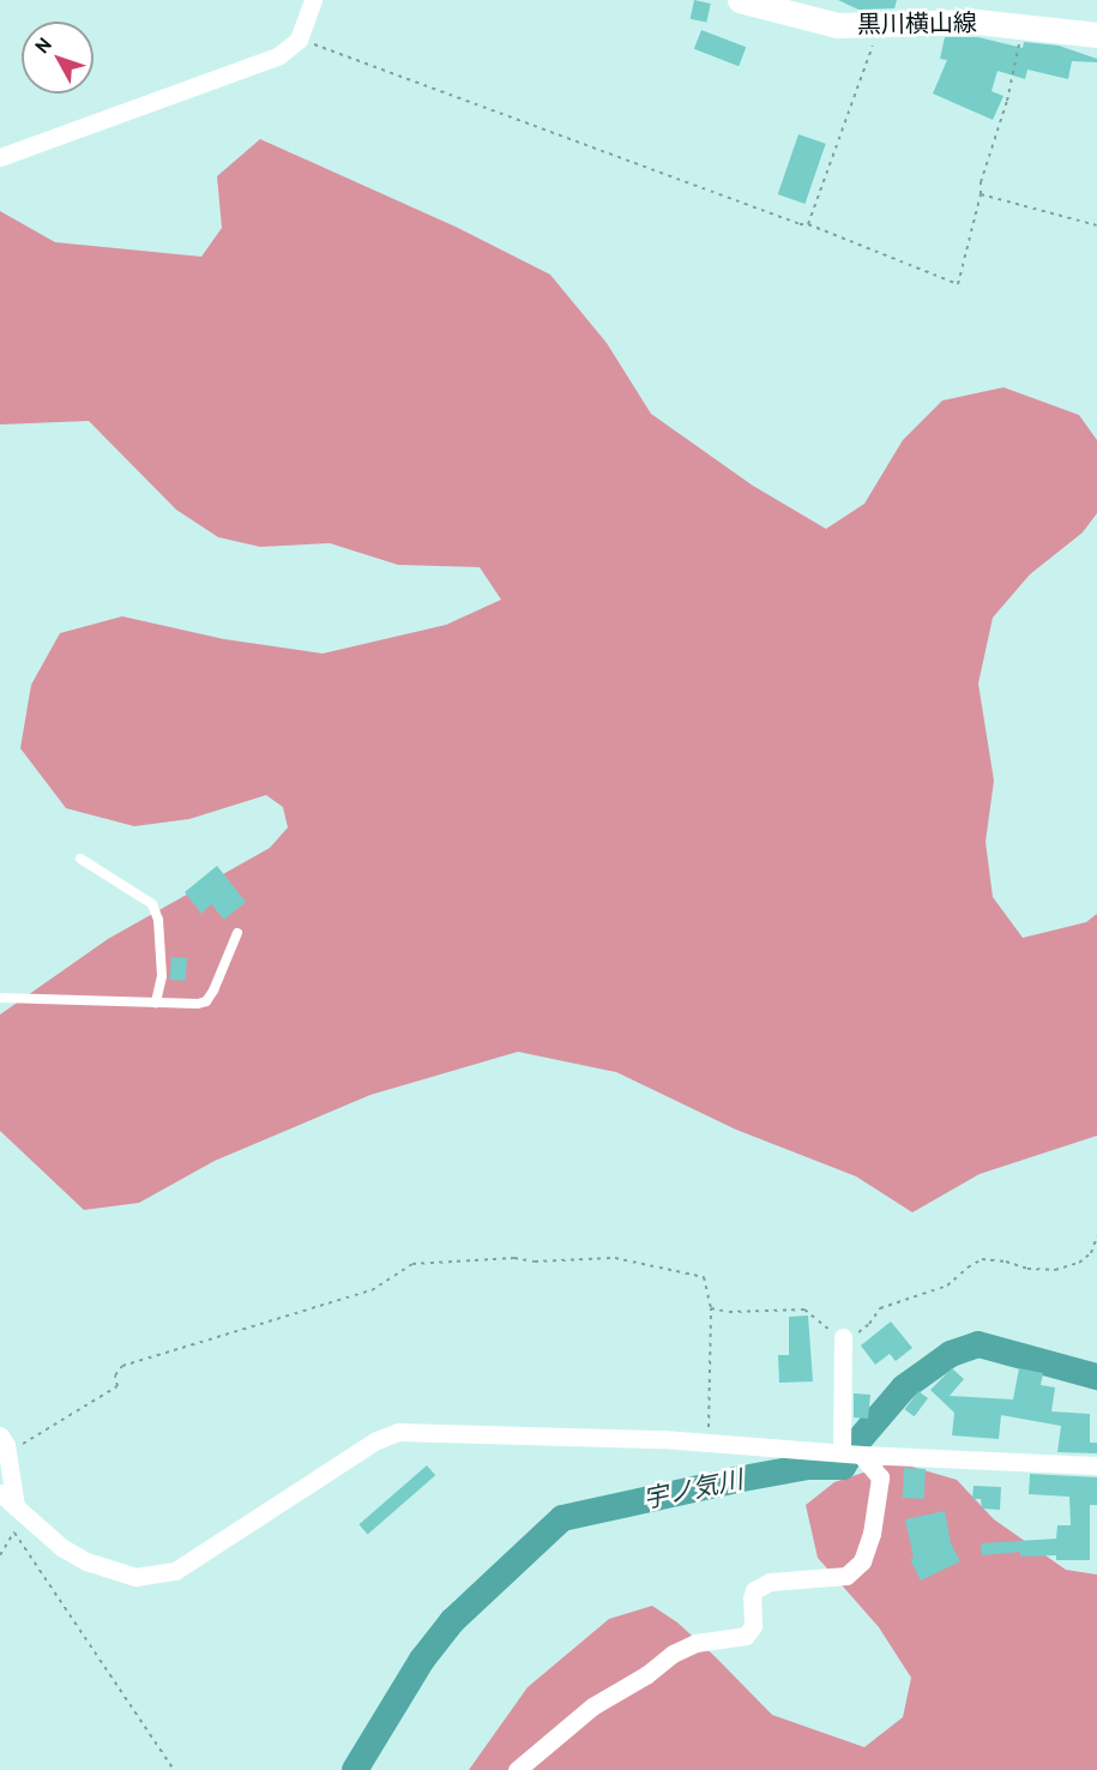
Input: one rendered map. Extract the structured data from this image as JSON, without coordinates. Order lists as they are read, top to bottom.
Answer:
{
  "streets": {
    "main road": ["黒川横山線"]
  },
  "water": ["宇ノ気川"],
  "north": "top left"
}
